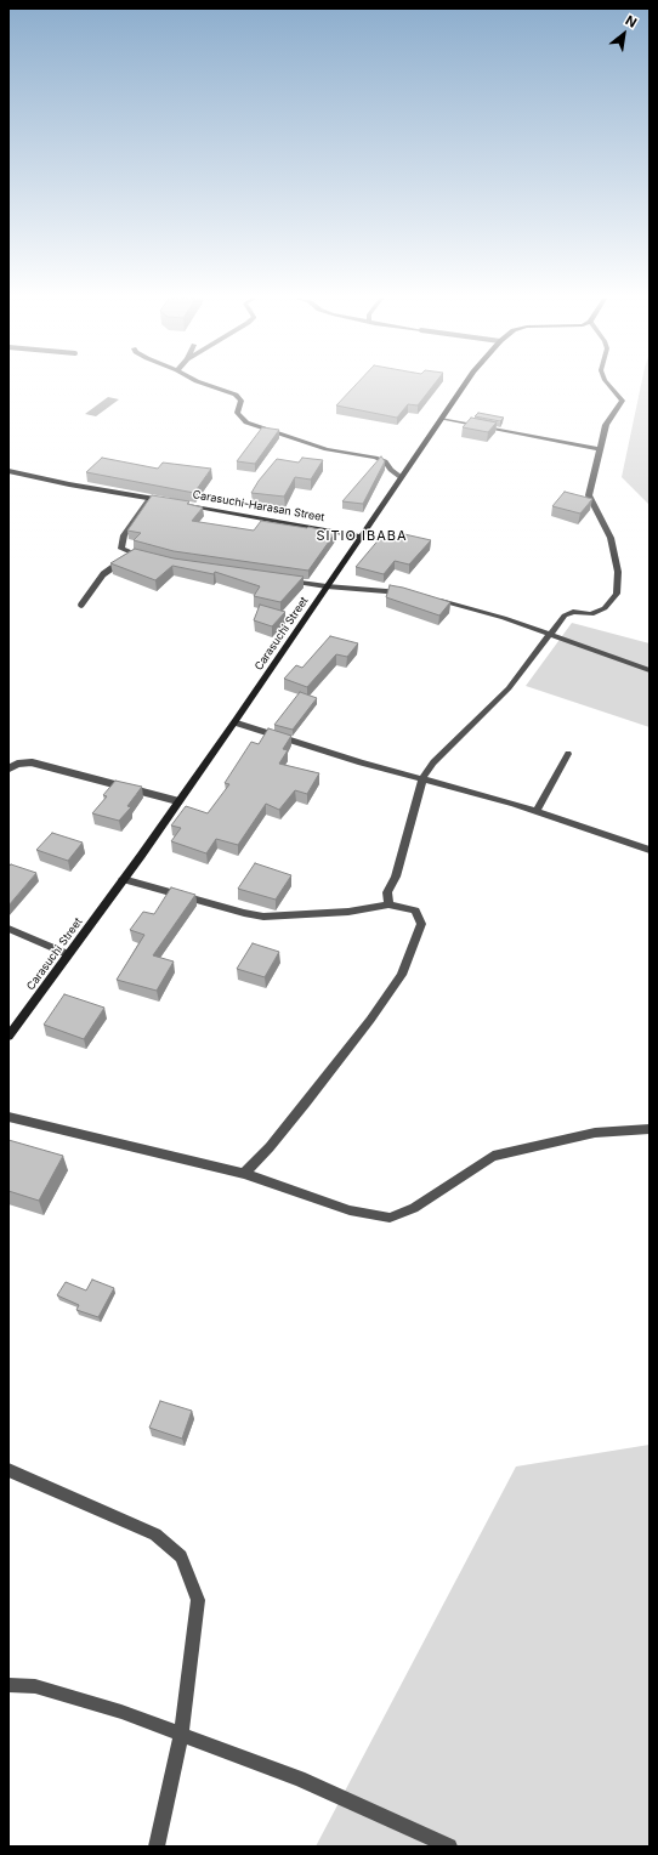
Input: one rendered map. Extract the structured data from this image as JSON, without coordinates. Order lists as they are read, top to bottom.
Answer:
{
  "streets": {
    "street": ["Carasuchi-Harasan Street", "Carasuchi Street"]
  },
  "crossings": [
    ["Carasuchi-Harasan Street", "Carasuchi Street"]
  ],
  "districts": ["SITIO IBABA"],
  "north": "top right"
}
